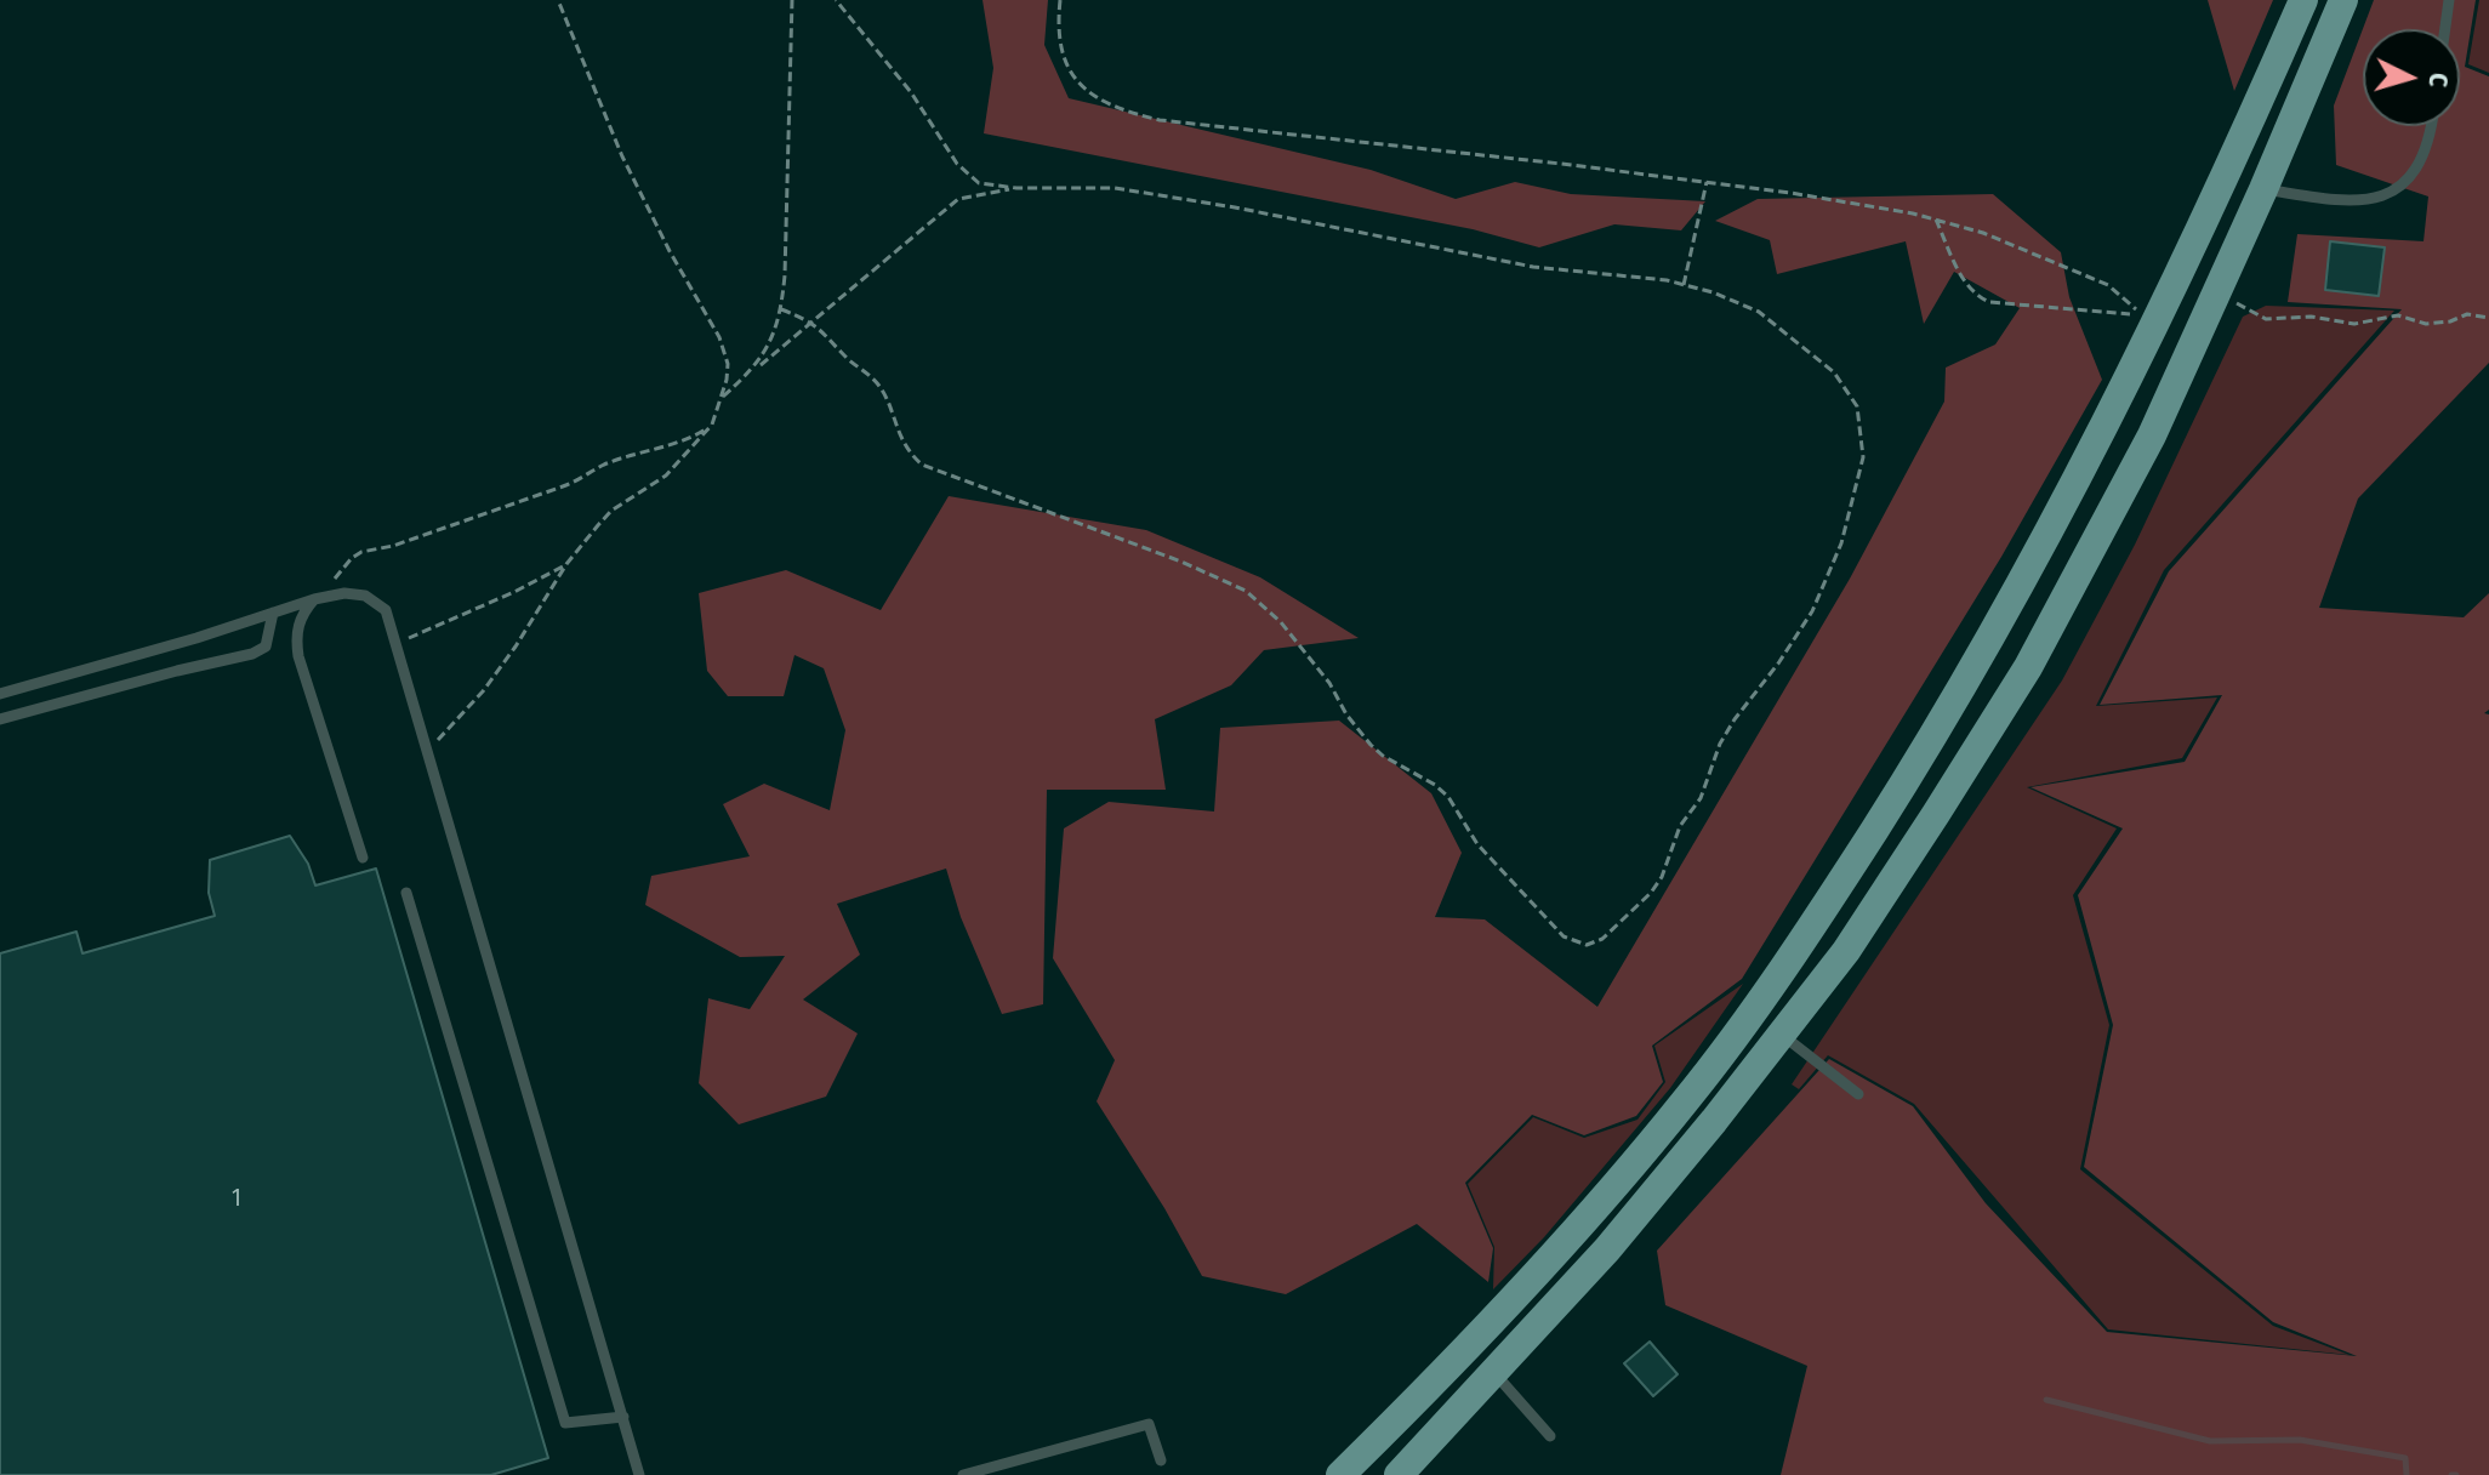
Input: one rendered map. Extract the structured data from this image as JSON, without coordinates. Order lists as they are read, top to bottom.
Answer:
{
  "house_numbers": ["1"],
  "north": "right"
}
